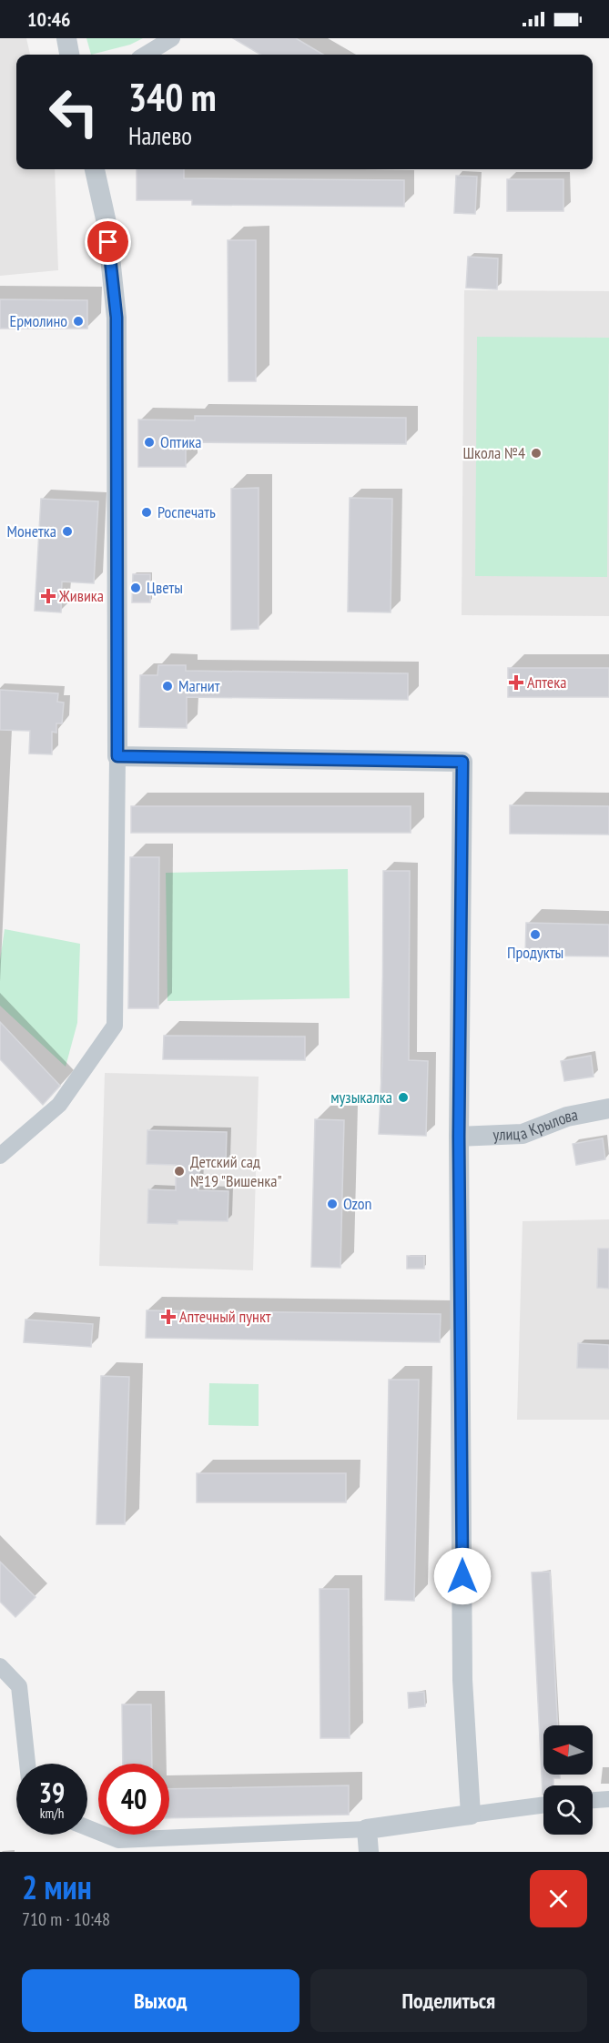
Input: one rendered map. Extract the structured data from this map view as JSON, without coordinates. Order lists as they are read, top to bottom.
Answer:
{
  "streets": {
    "street": ["улица Крылова"]
  },
  "places": {
    "other": [
      "Ермолино",
      "Оптика",
      "Школа №4",
      "Роспечать",
      "Монетка",
      "Цветы",
      "Магнит",
      "Продукты",
      "музыкалка",
      "Детский сад №19 \"Вишенка\"",
      "Ozon"
    ],
    "health": ["Живика", "Аптека", "Аптечный пункт"]
  },
  "north": "left",
  "page": {
    "status": "10:46",
    "turn": ["340 m", "Налево"],
    "speed": "39 km/h",
    "limit": "40",
    "heading": ["2 мин", "710 m · 10:48"],
    "buttons": ["Выход", "Поделиться"]
  }
}
